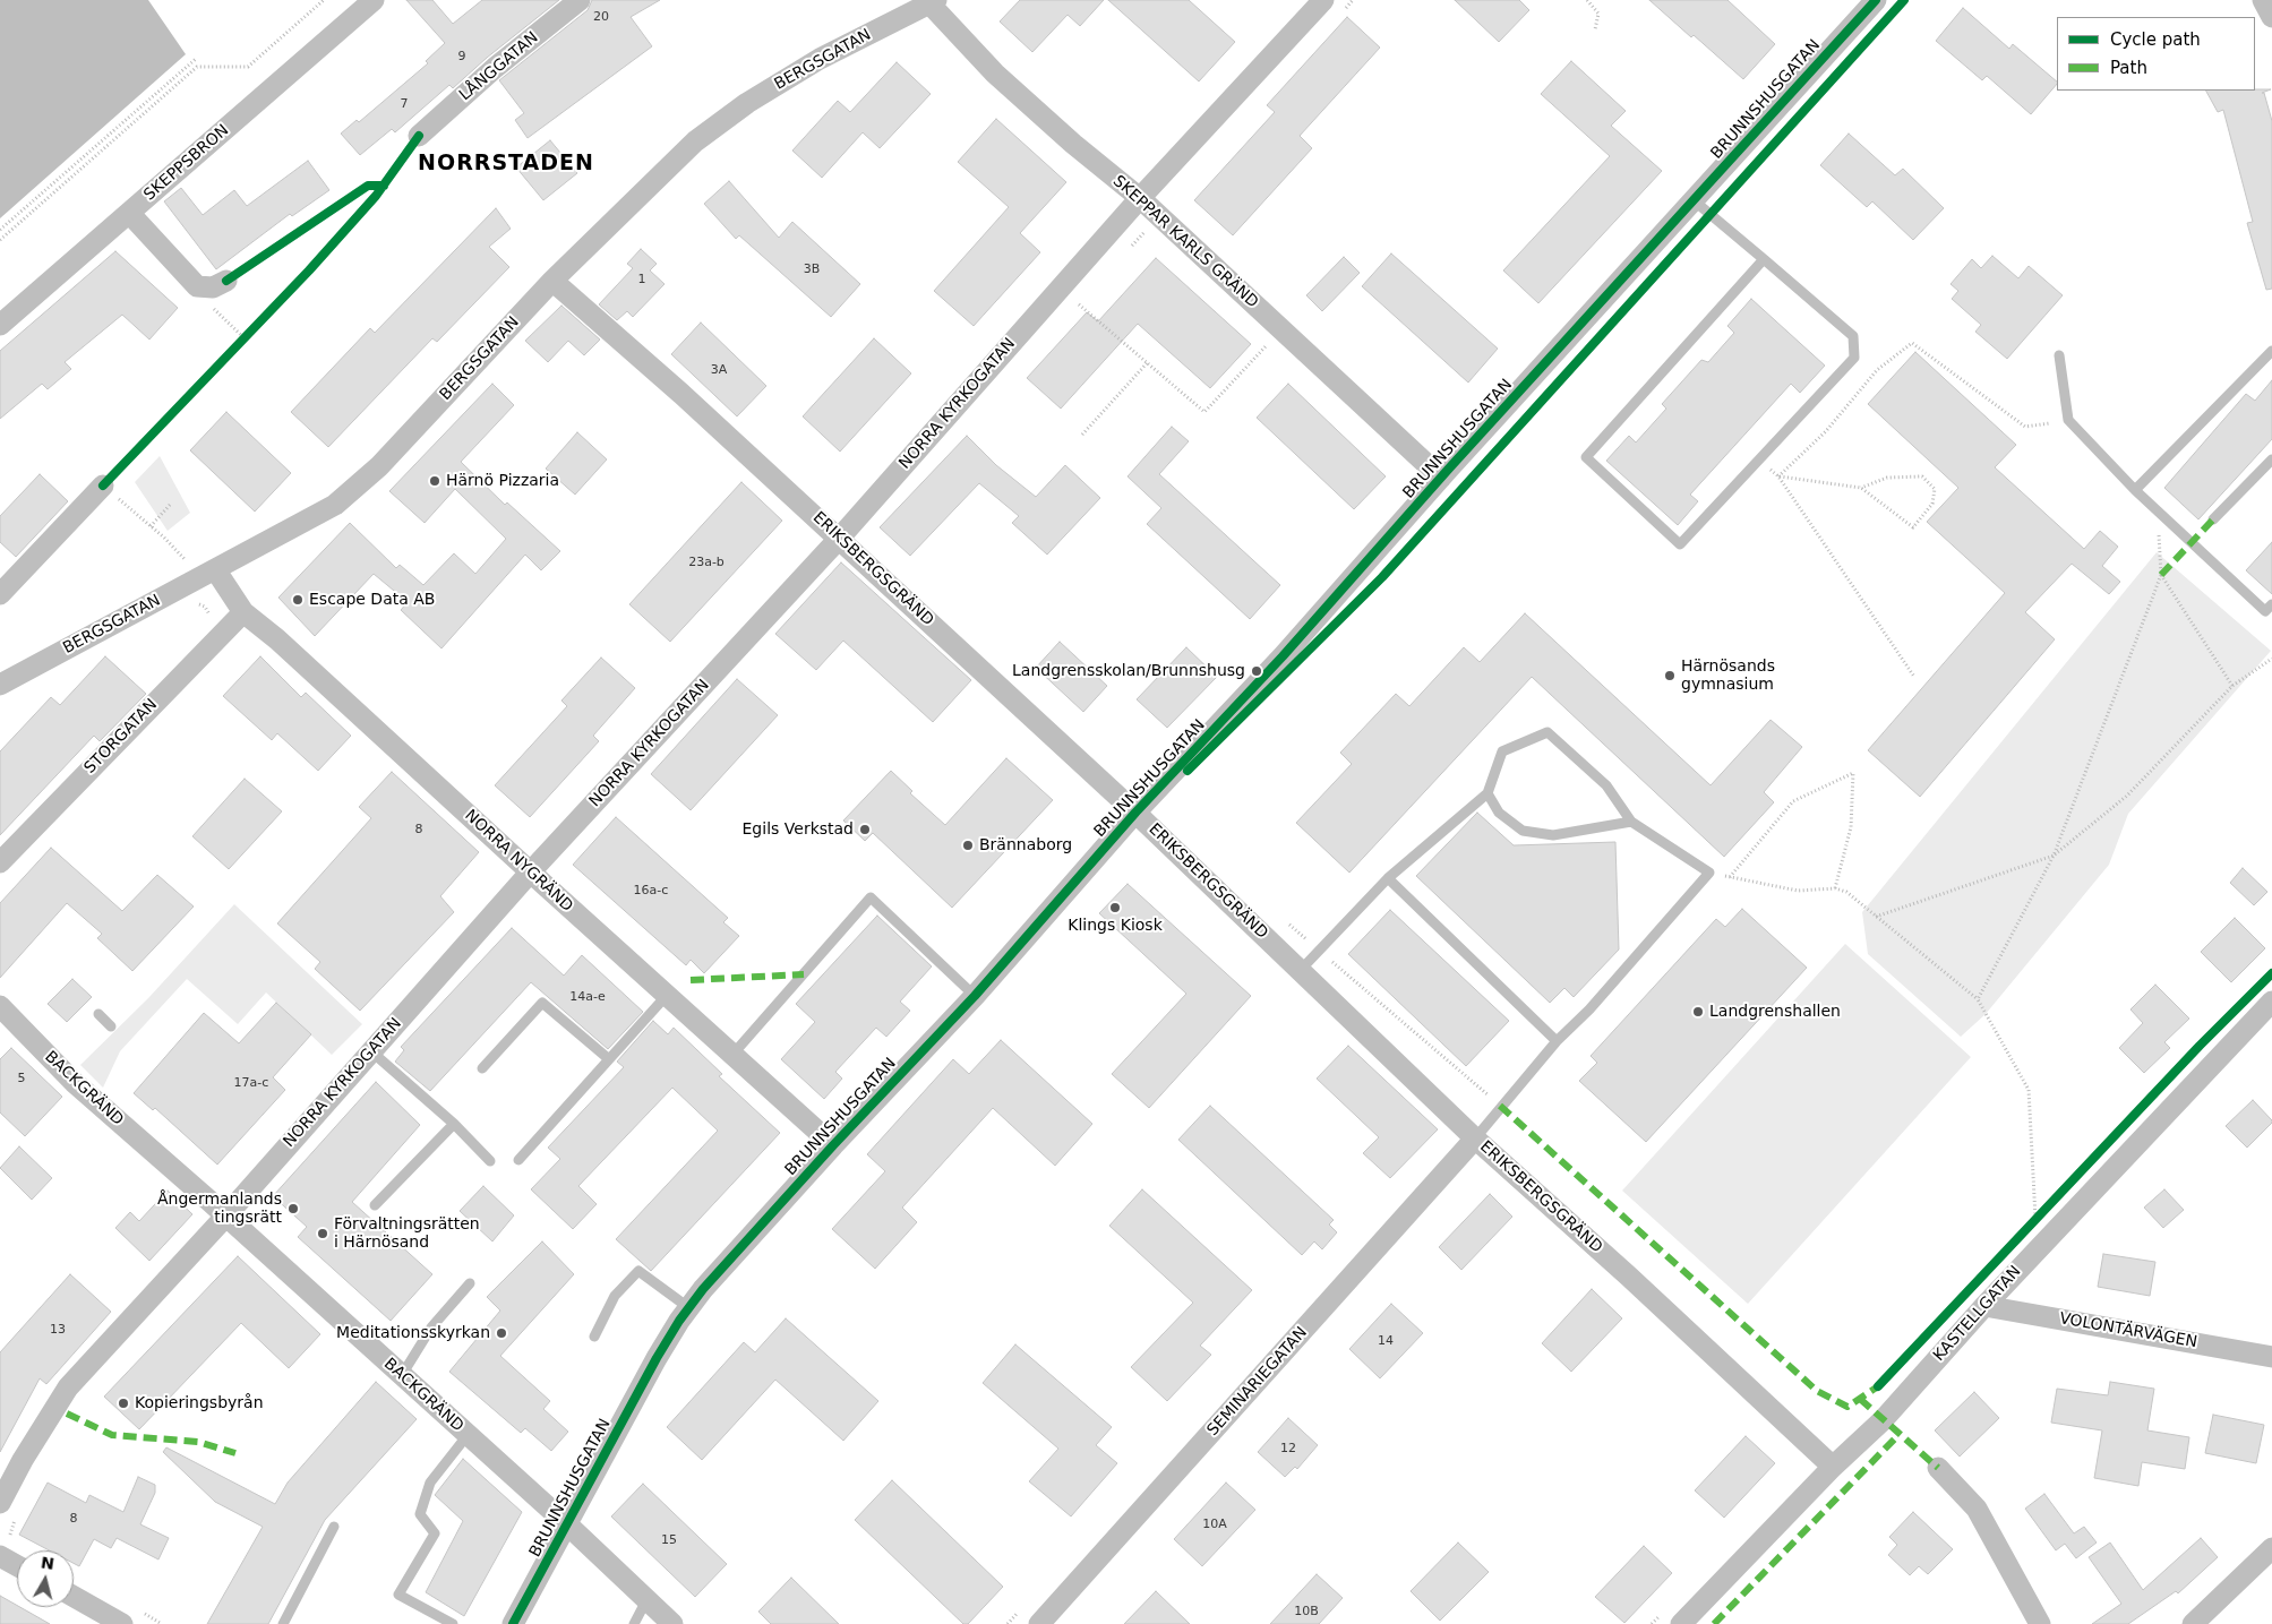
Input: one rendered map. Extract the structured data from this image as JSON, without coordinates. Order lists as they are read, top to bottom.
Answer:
{
  "streets": {
    "street": [
      "BERGSGATAN",
      "LÅNGGATAN",
      "BRUNNSHUSGATAN",
      "SKEPPSBRON",
      "SKEPPAR KARLS GRÄND",
      "NORRA KYRKOGATAN",
      "ERIKSBERGSGRÄND",
      "STORGATAN",
      "NORRA NYGRÄND",
      "BACKGRÄND",
      "KASTELLGATAN",
      "VOLONTÄRVÄGEN",
      "SEMINARIEGATAN"
    ]
  },
  "crossings": [
    ["BERGSGATAN", "SKEPPAR KARLS GRÄND"],
    ["BERGSGATAN", "ERIKSBERGSGRÄND"],
    ["BERGSGATAN", "NORRA NYGRÄND"],
    ["BRUNNSHUSGATAN", "SKEPPAR KARLS GRÄND"],
    ["BRUNNSHUSGATAN", "ERIKSBERGSGRÄND"],
    ["BRUNNSHUSGATAN", "NORRA NYGRÄND"],
    ["BRUNNSHUSGATAN", "BACKGRÄND"],
    ["SKEPPAR KARLS GRÄND", "NORRA KYRKOGATAN"],
    ["NORRA KYRKOGATAN", "ERIKSBERGSGRÄND"],
    ["NORRA KYRKOGATAN", "NORRA NYGRÄND"],
    ["NORRA KYRKOGATAN", "BACKGRÄND"],
    ["ERIKSBERGSGRÄND", "KASTELLGATAN"],
    ["ERIKSBERGSGRÄND", "SEMINARIEGATAN"],
    ["STORGATAN", "NORRA NYGRÄND"],
    ["KASTELLGATAN", "VOLONTÄRVÄGEN"]
  ],
  "districts": ["NORRSTADEN"],
  "places": [
    "Härnö Pizzaria",
    "Escape Data AB",
    "Landgrensskolan/Brunnshusg",
    "Härnösands gymnasium",
    "Egils Verkstad",
    "Brännaborg",
    "Klings Kiosk",
    "Landgrenshallen",
    "Ångermanlands tingsrätt",
    "Förvaltningsrätten i Härnösand",
    "Meditationsskyrkan",
    "Kopieringsbyrån"
  ],
  "house_numbers": [
    "20",
    "9",
    "7",
    "3B",
    "1",
    "3A",
    "23a-b",
    "8",
    "16a-c",
    "14a-e",
    "5",
    "17a-c",
    "13",
    "14",
    "12",
    "8",
    "10A",
    "15",
    "10B"
  ],
  "legend": ["Cycle path", "Path"],
  "north": "top"
}
